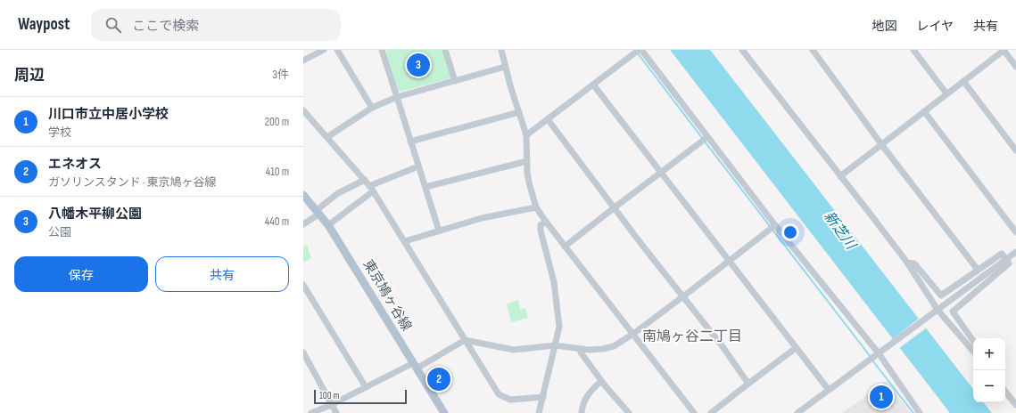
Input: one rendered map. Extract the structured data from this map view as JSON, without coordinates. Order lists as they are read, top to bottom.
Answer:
{
  "streets": {
    "main road": ["東京鳩ヶ谷線"]
  },
  "districts": ["南鳩ヶ谷二丁目"],
  "water": ["新芝川"],
  "scale_bar": "100 m",
  "page": {
    "header": "Waypost",
    "search": "ここで検索",
    "nav": ["地図", "レイヤ", "共有"],
    "heading": ["周辺", "3件"],
    "pins": ["3", "2", "1"],
    "list": [
      {
        "mark": "1",
        "name": "川口市立中居小学校",
        "note": "学校",
        "value": "200 m"
      },
      {
        "mark": "2",
        "name": "エネオス",
        "note": "ガソリンスタンド · 東京鳩ヶ谷線",
        "value": "410 m"
      },
      {
        "mark": "3",
        "name": "八幡木平柳公園",
        "note": "公園",
        "value": "440 m"
      }
    ],
    "buttons": ["保存", "共有"],
    "map_buttons": ["+", "−"],
    "scale": "100 m"
  }
}
